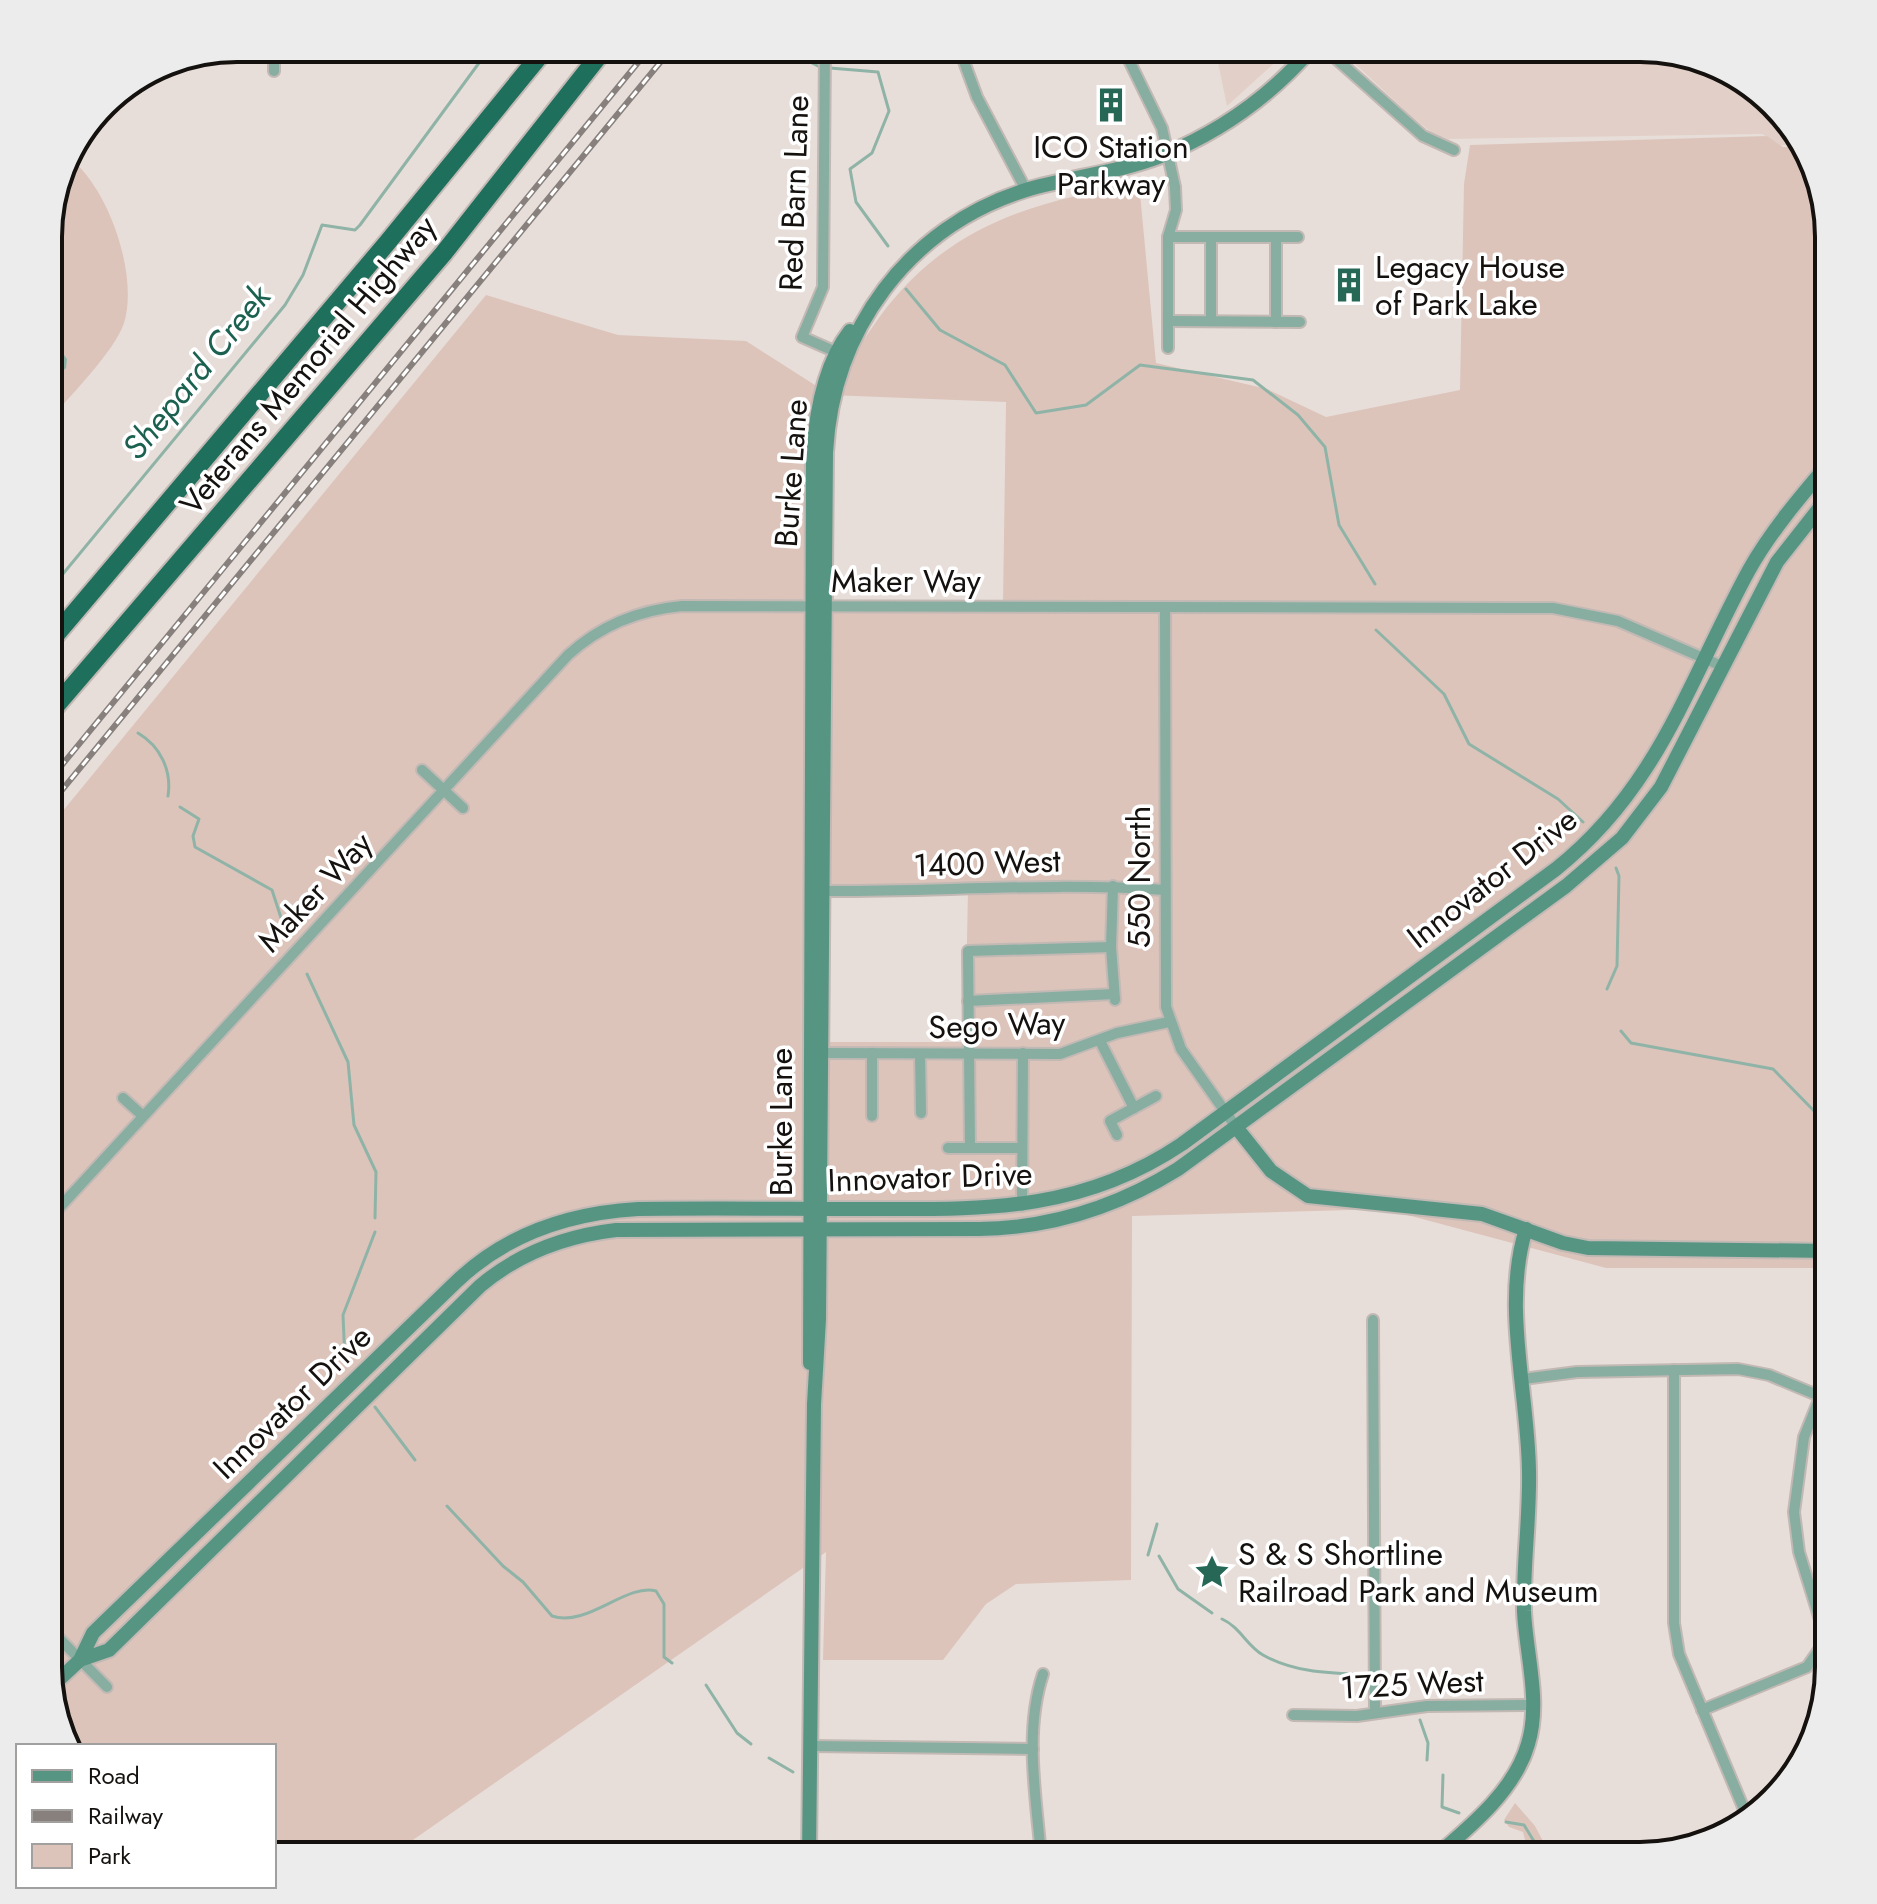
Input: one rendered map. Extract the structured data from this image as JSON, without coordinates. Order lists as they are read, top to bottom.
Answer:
{
  "streets": {
    "highway": ["Veterans Memorial Highway"],
    "main road": ["Burke Lane", "Innovator Drive"],
    "street": [
      "Red Barn Lane",
      "Maker Way",
      "1400 West",
      "550 North",
      "Sego Way",
      "1725 West"
    ]
  },
  "crossings": [
    ["Red Barn Lane", "Burke Lane"],
    ["Burke Lane", "Maker Way"],
    ["Burke Lane", "1400 West"],
    ["Burke Lane", "Innovator Drive"],
    ["Burke Lane", "Sego Way"],
    ["Maker Way", "550 North"],
    ["Maker Way", "Innovator Drive"],
    ["1400 West", "550 North"],
    ["550 North", "Innovator Drive"],
    ["550 North", "Sego Way"]
  ],
  "water": ["Shepard Creek"],
  "places": {
    "building": ["ICO Station Parkway", "Legacy House of Park Lake"],
    "place": ["S & S Shortline Railroad Park and Museum"]
  },
  "legend": ["Road", "Railway", "Park"]
}
